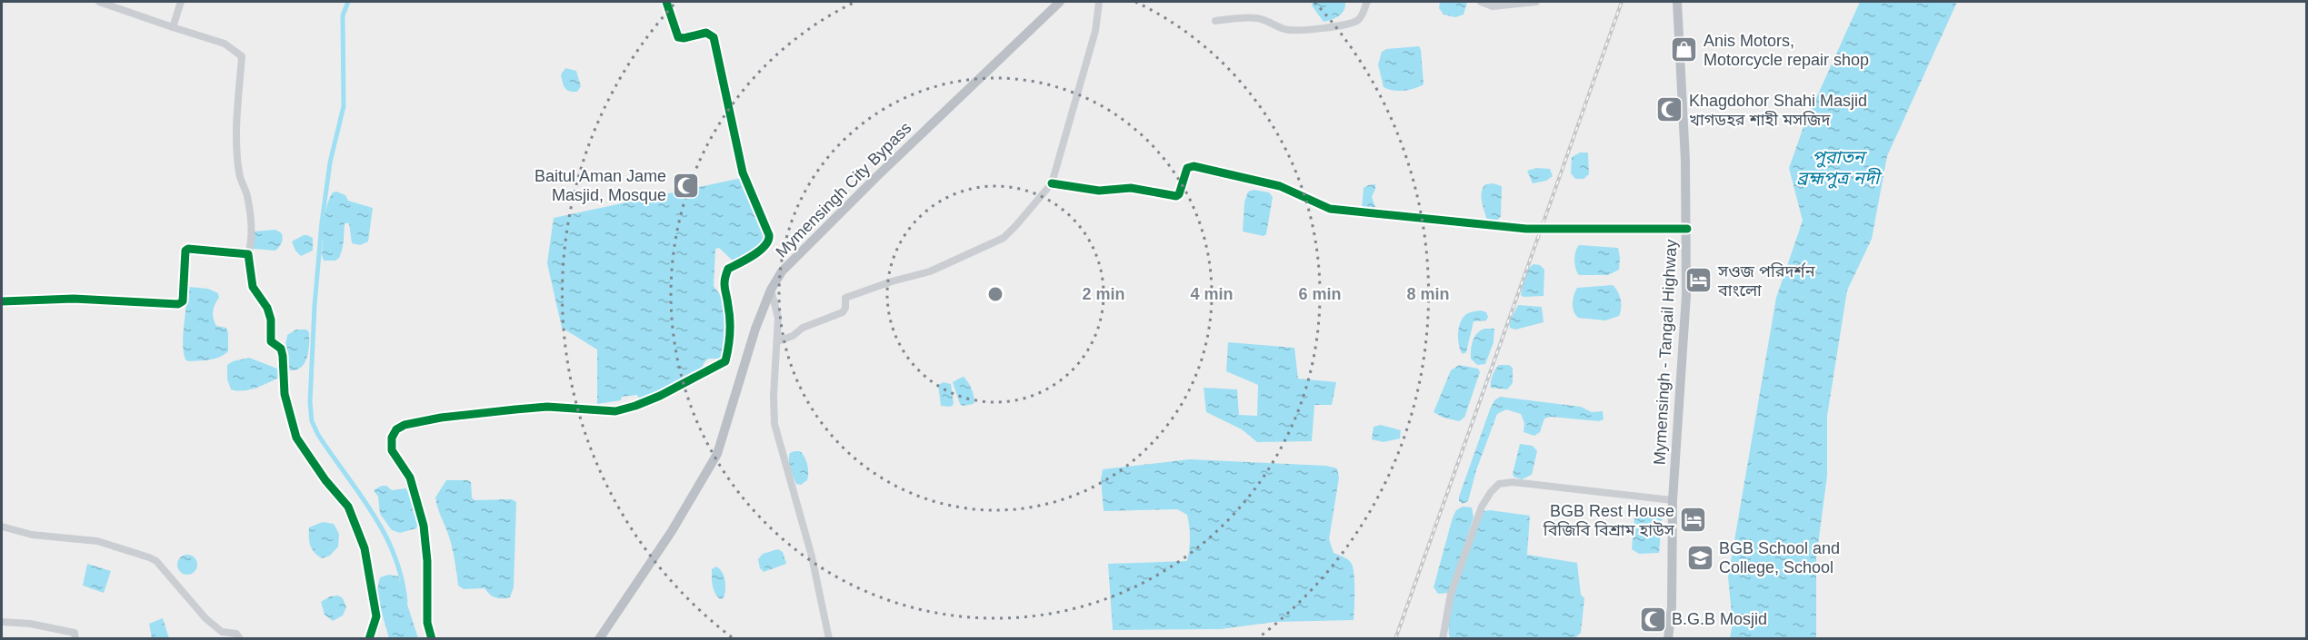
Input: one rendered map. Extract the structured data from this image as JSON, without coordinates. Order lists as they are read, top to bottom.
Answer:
{
  "streets": {
    "highway": ["Mymensingh City Bypass", "Mymensingh - Tangail Highway"]
  },
  "water": ["পুরাতন ব্রহ্মপুত্র নদী"],
  "places": {
    "shop": ["Anis Motors, Motorcycle repair shop"],
    "mosque": ["Khagdohor Shahi Masjid খাগডহর শাহী মসজিদ", "Baitul Aman Jame Masjid, Mosque", "B.G.B Mosjid"],
    "hotel": ["সওজ পরিদর্শন বাংলো", "BGB Rest House বিজিবি বিশ্রাম হাউস"],
    "school or university": ["BGB School and College, School"]
  },
  "rings": [
    "2 min",
    "4 min",
    "6 min",
    "8 min"
  ]
}
